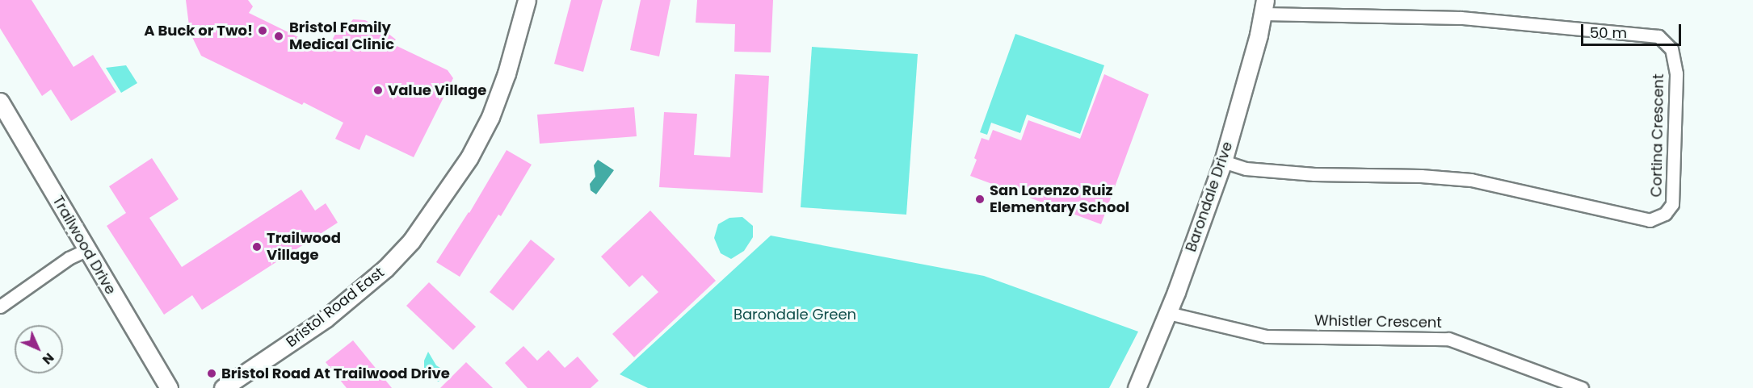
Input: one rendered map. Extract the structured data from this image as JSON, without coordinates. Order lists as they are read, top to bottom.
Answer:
{
  "streets": {
    "street": [
      "Cortina Crescent",
      "Barondale Drive",
      "Trailwood Drive",
      "Bristol Road East",
      "Whistler Crescent"
    ]
  },
  "crossings": [
    ["Cortina Crescent", "Barondale Drive"],
    ["Barondale Drive", "Whistler Crescent"]
  ],
  "parks": ["Barondale Green"],
  "places": [
    "A Buck or Two!",
    "Bristol Family Medical Clinic",
    "Value Village",
    "San Lorenzo Ruiz Elementary School",
    "Trailwood Village",
    "Bristol Road At Trailwood Drive"
  ],
  "scale_bar": "50 m",
  "north": "bottom right"
}
